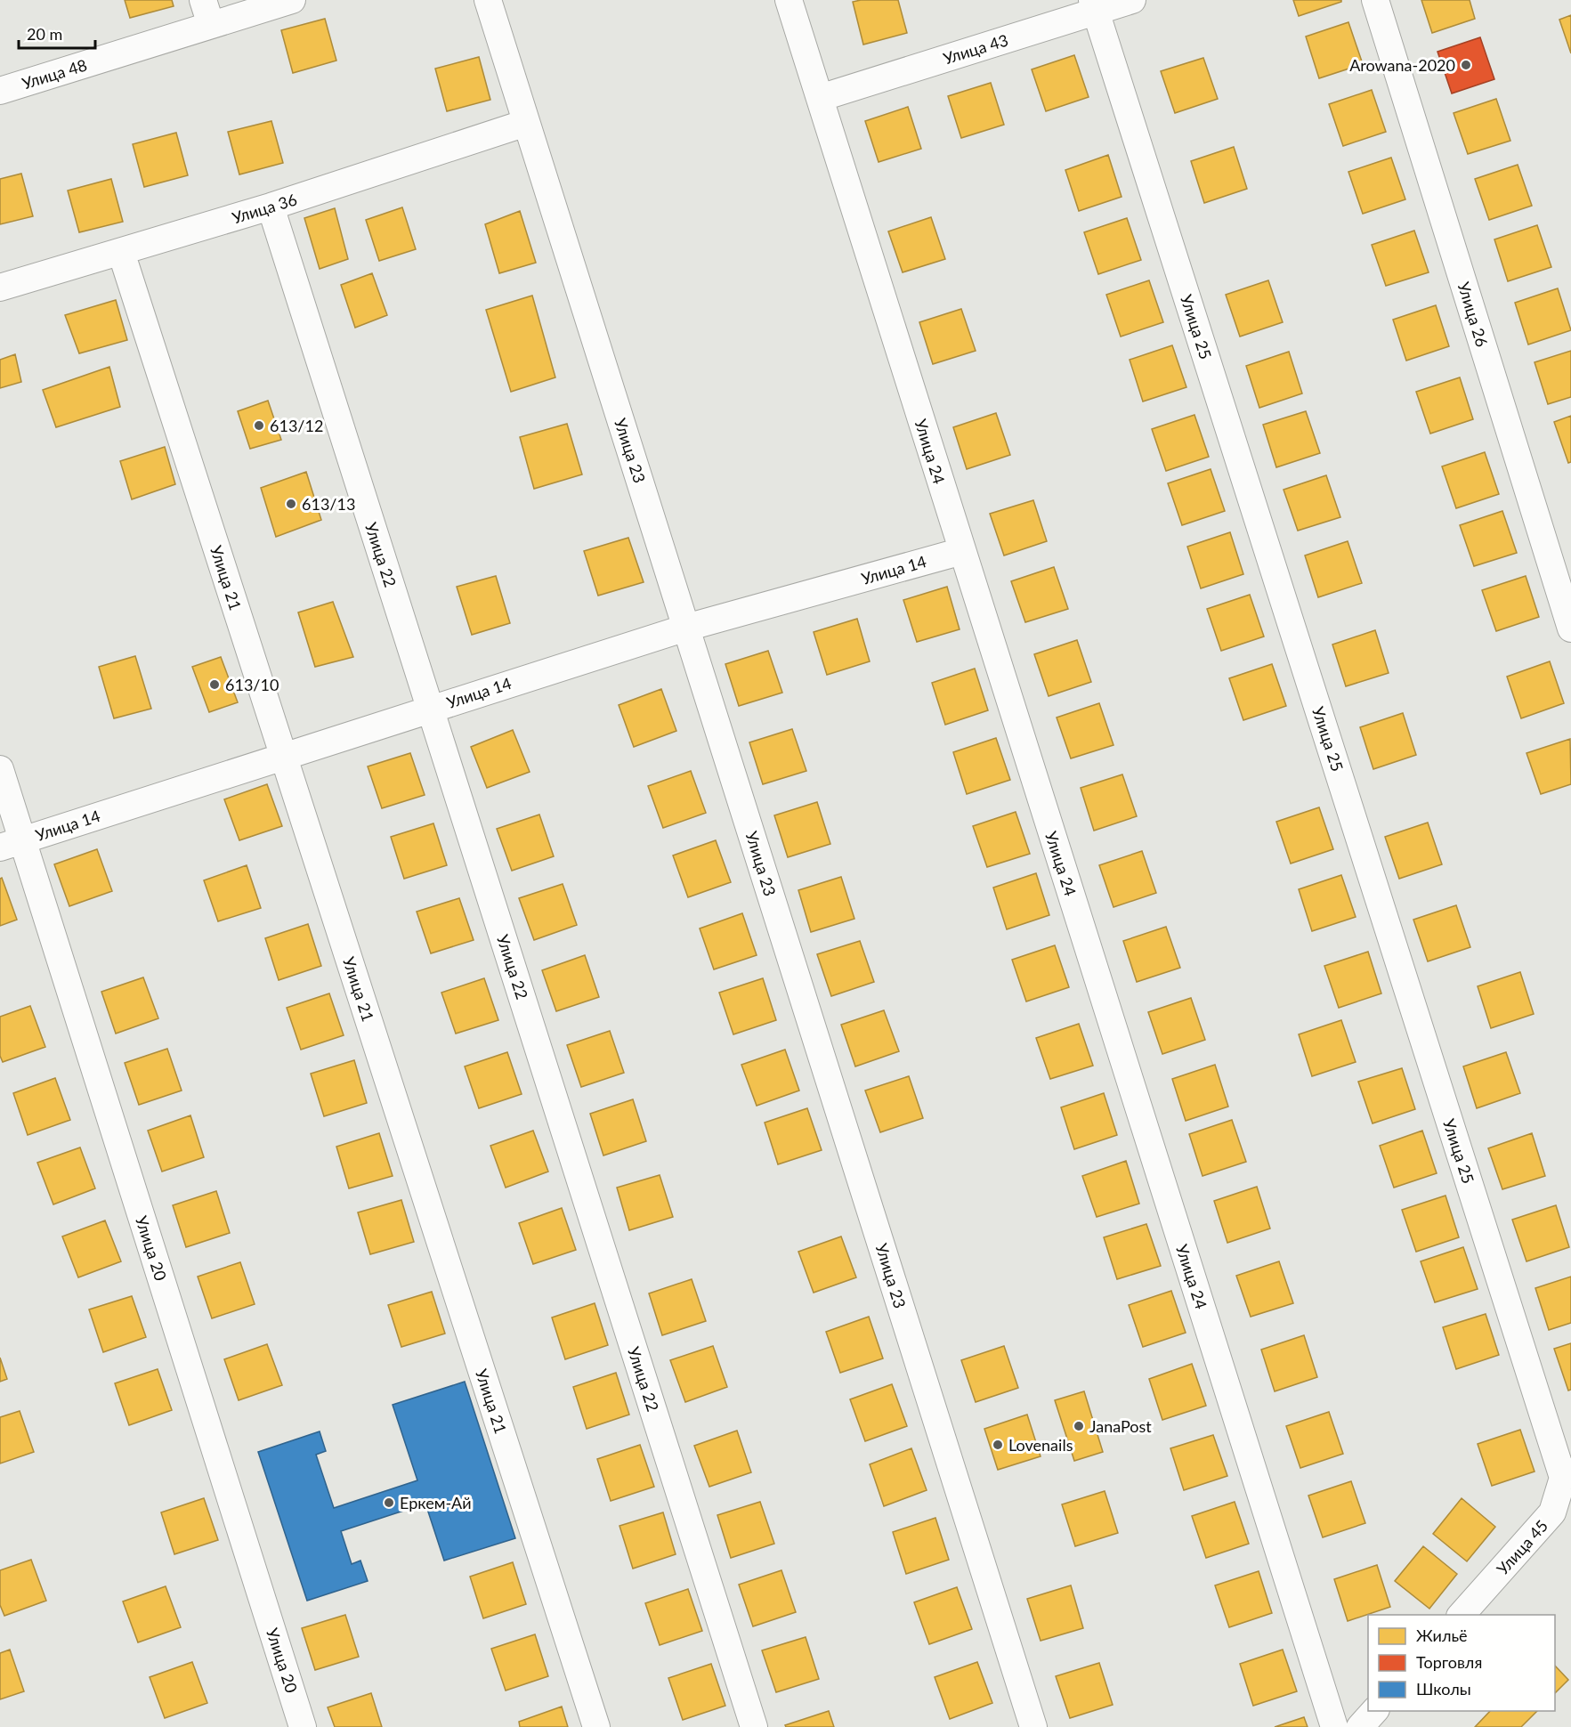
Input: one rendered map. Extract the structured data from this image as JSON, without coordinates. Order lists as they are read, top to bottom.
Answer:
{
  "streets": {
    "street": [
      "Улица 43",
      "Улица 48",
      "Улица 36",
      "Улица 26",
      "Улица 25",
      "Улица 23",
      "Улица 24",
      "Улица 22",
      "Улица 14",
      "Улица 21",
      "Улица 20",
      "Улица 45"
    ]
  },
  "crossings": [
    ["Улица 43", "Улица 25"],
    ["Улица 43", "Улица 24"],
    ["Улица 36", "Улица 23"],
    ["Улица 36", "Улица 22"],
    ["Улица 36", "Улица 21"],
    ["Улица 25", "Улица 45"],
    ["Улица 23", "Улица 14"],
    ["Улица 24", "Улица 14"],
    ["Улица 22", "Улица 14"],
    ["Улица 14", "Улица 21"],
    ["Улица 14", "Улица 20"]
  ],
  "places": [
    "Arowana-2020",
    "613/12",
    "613/13",
    "613/10",
    "JanaPost",
    "Lovenails",
    "Еркем-Ай"
  ],
  "legend": ["Жильё", "Торговля", "Школы"],
  "scale_bar": "20 m"
}
